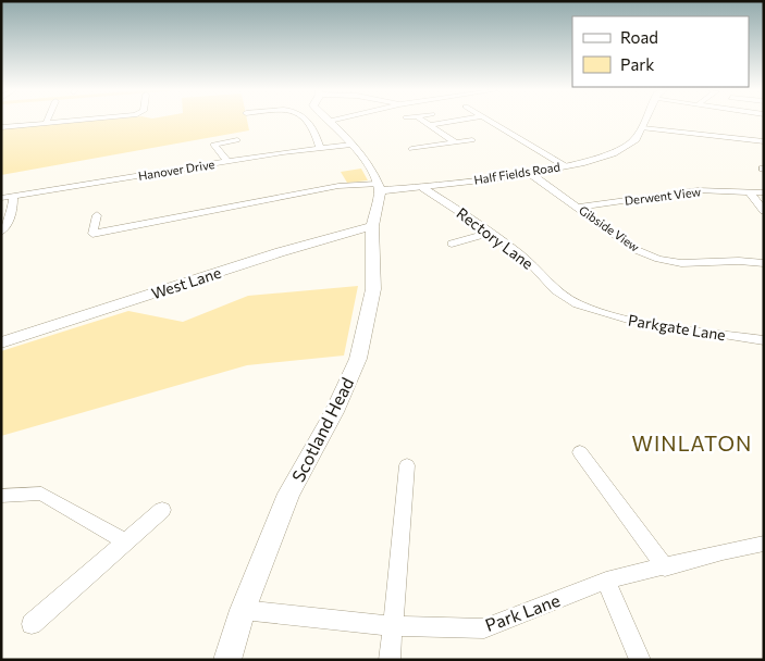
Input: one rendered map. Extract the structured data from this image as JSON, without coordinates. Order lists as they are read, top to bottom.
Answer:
{
  "streets": {
    "street": [
      "Hanover Drive",
      "Half Fields Road",
      "Derwent View",
      "Gibside View",
      "Rectory Lane",
      "West Lane",
      "Parkgate Lane",
      "Scotland Head",
      "Park Lane"
    ]
  },
  "crossings": [
    ["Half Fields Road", "Gibside View"],
    ["Half Fields Road", "Rectory Lane"],
    ["Half Fields Road", "Scotland Head"],
    ["Derwent View", "Gibside View"],
    ["Rectory Lane", "Parkgate Lane"],
    ["West Lane", "Scotland Head"],
    ["Scotland Head", "Park Lane"]
  ],
  "districts": ["WINLATON"],
  "legend": ["Road", "Park"]
}
